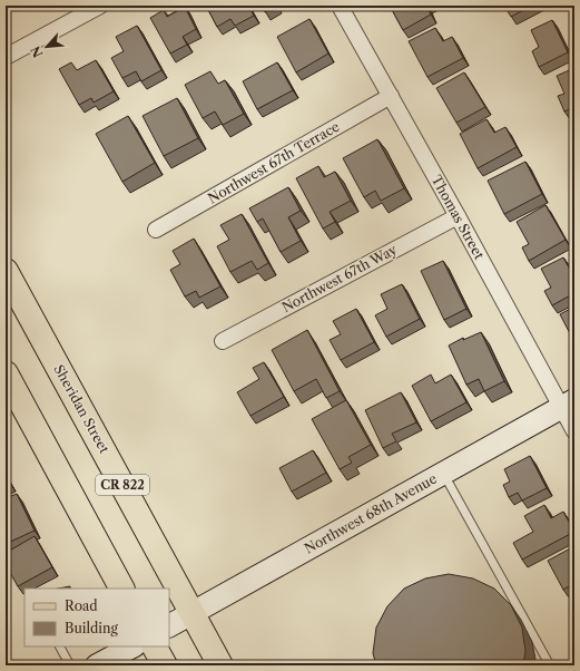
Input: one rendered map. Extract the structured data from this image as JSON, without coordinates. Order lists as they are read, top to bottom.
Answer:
{
  "streets": {
    "main road": ["Sheridan Street", "CR 822"],
    "street": [
      "Northwest 67th Terrace",
      "Thomas Street",
      "Northwest 67th Way",
      "Northwest 68th Avenue"
    ]
  },
  "crossings": [
    ["Northwest 67th Terrace", "Thomas Street"],
    ["Thomas Street", "Northwest 67th Way"],
    ["Thomas Street", "Northwest 68th Avenue"],
    ["Sheridan Street", "Northwest 68th Avenue"]
  ],
  "legend": ["Road", "Building"],
  "north": "bottom left"
}
